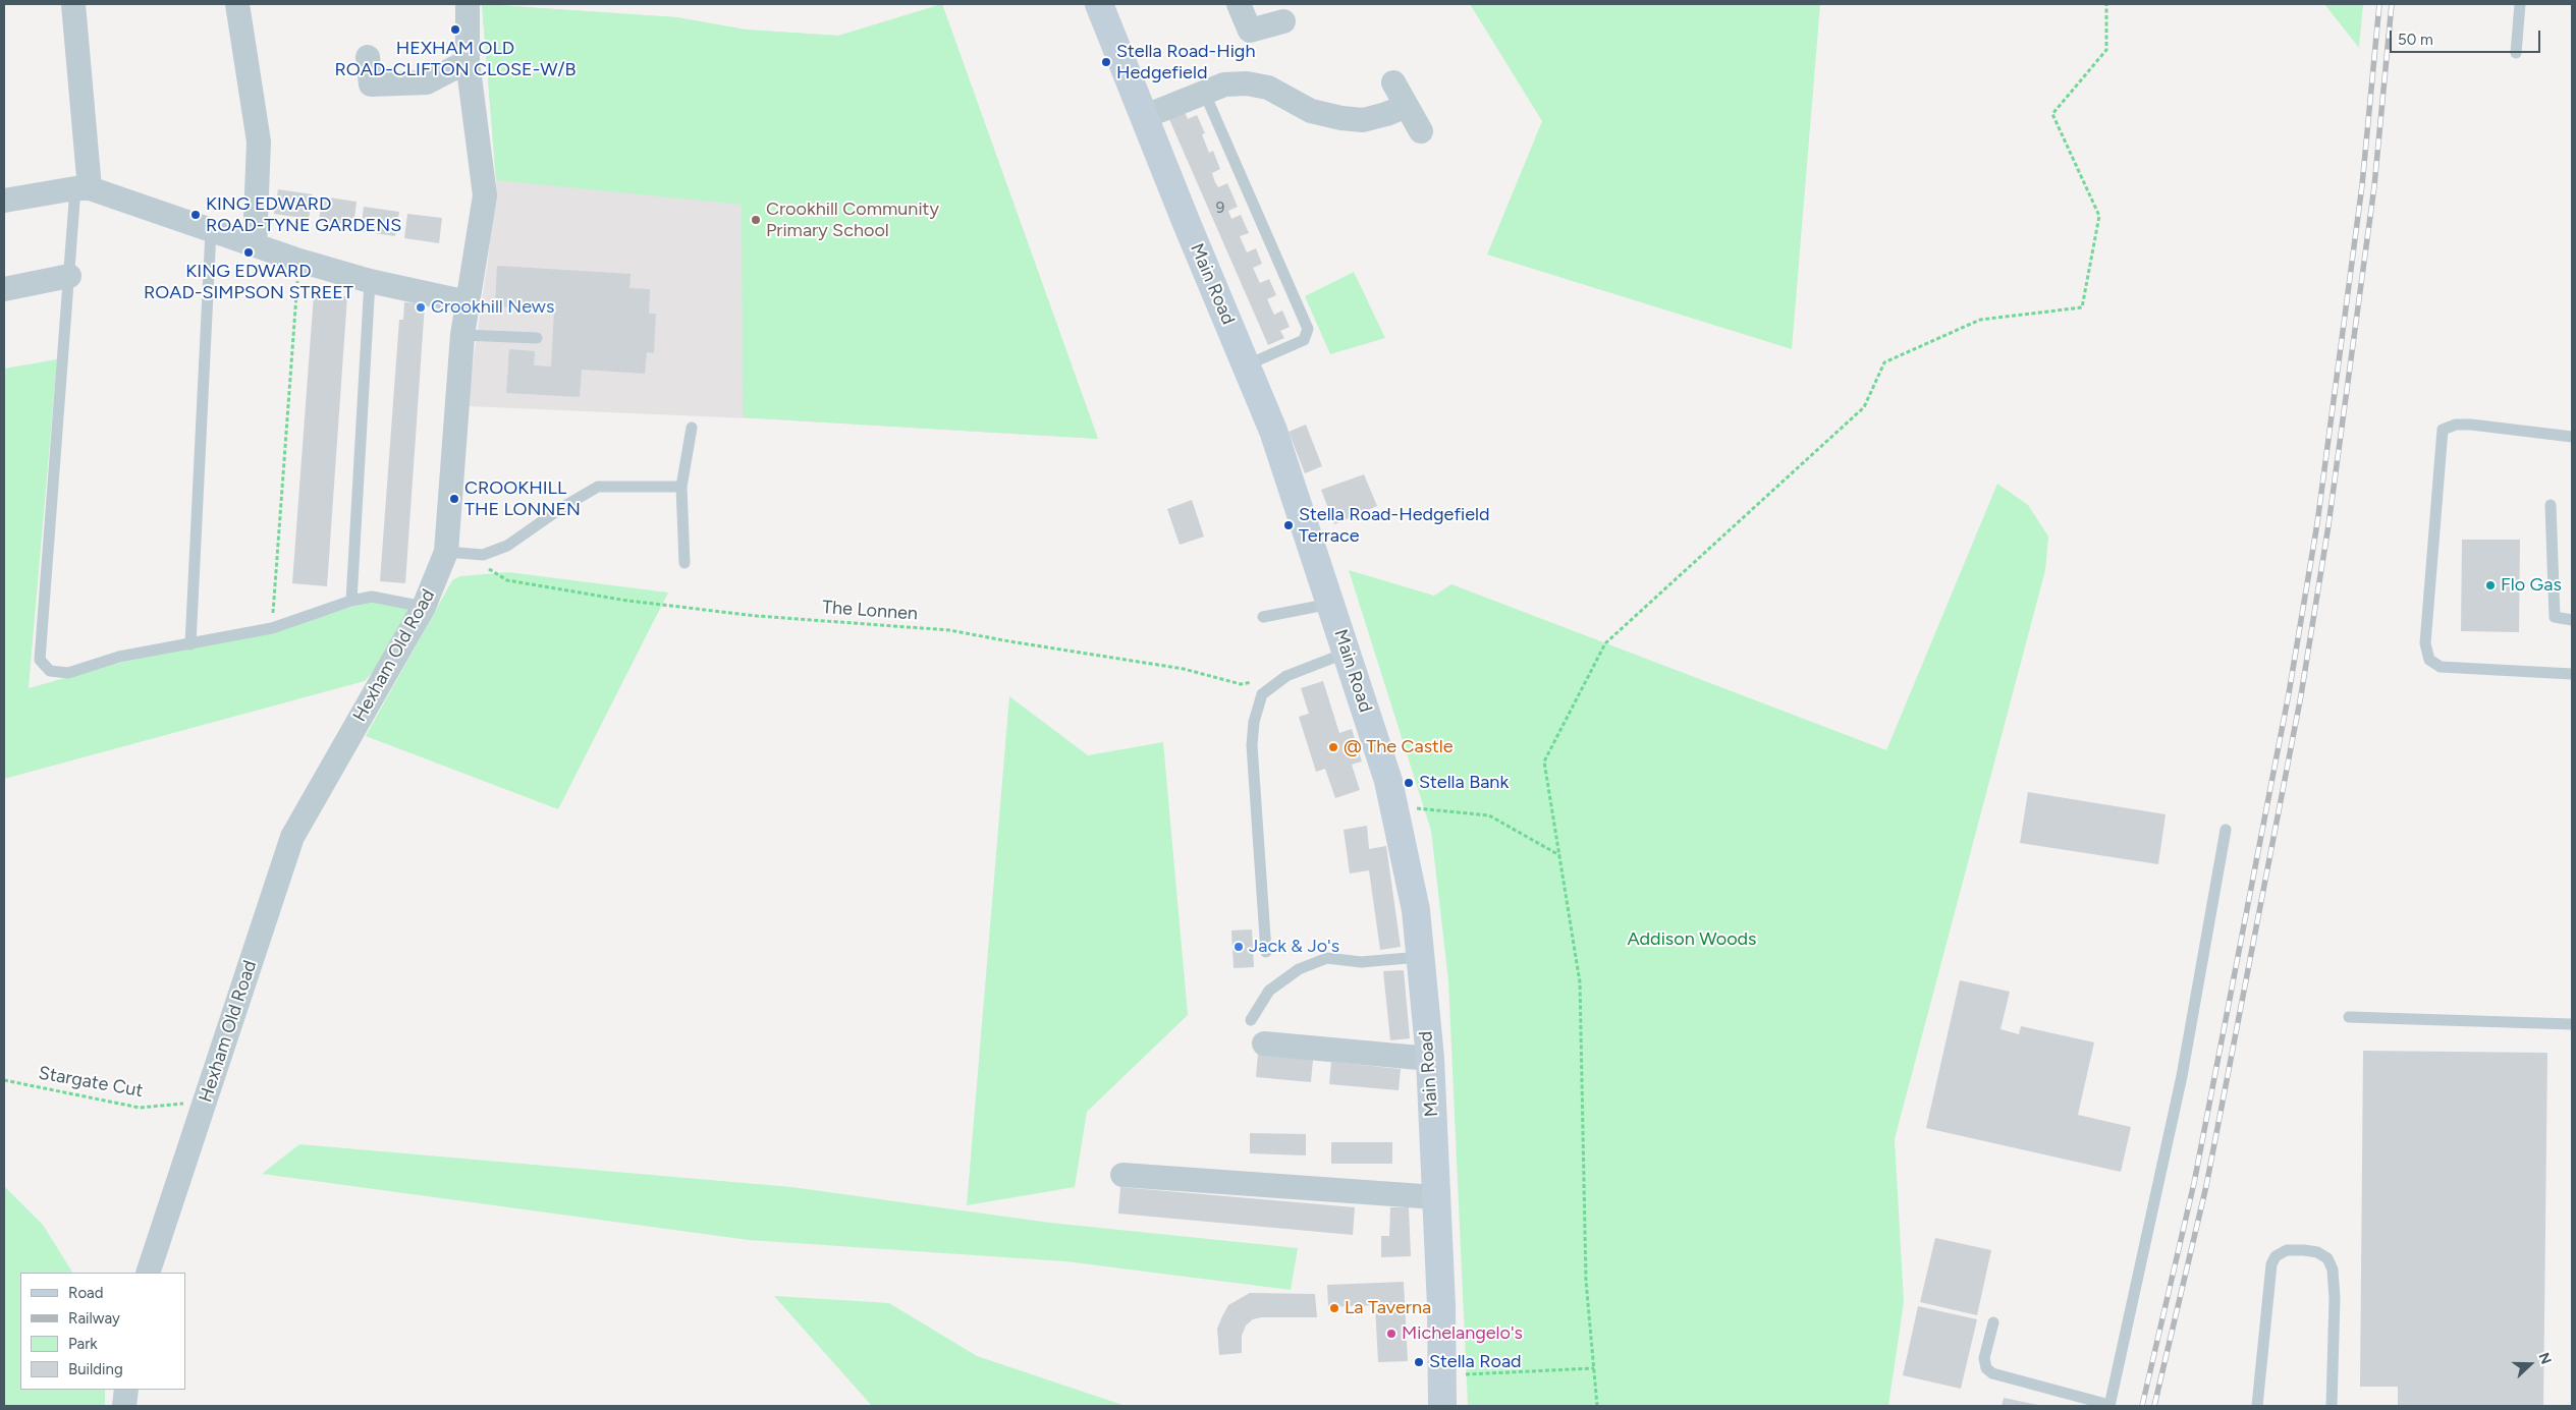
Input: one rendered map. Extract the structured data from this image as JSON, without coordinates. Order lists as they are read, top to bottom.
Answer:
{
  "streets": {
    "main road": ["Main Road"],
    "street": ["Hexham Old Road"],
    "path": ["The Lonnen", "Stargate Cut"]
  },
  "crossings": [
    ["Hexham Old Road", "Stargate Cut"]
  ],
  "parks": ["Addison Woods"],
  "places": [
    "HEXHAM OLD ROAD-CLIFTON CLOSE-W/B",
    "Stella Road-High Hedgefield",
    "KING EDWARD ROAD-TYNE GARDENS",
    "Crookhill Community Primary School",
    "KING EDWARD ROAD-SIMPSON STREET",
    "Crookhill News",
    "CROOKHILL THE LONNEN",
    "Stella Road-Hedgefield Terrace",
    "Flo Gas",
    "@ The Castle",
    "Stella Bank",
    "Jack & Jo's",
    "La Taverna",
    "Michelangelo's",
    "Stella Road"
  ],
  "house_numbers": ["9"],
  "legend": [
    "Road",
    "Railway",
    "Park",
    "Building"
  ],
  "scale_bar": "50 m",
  "north": "right"
}
